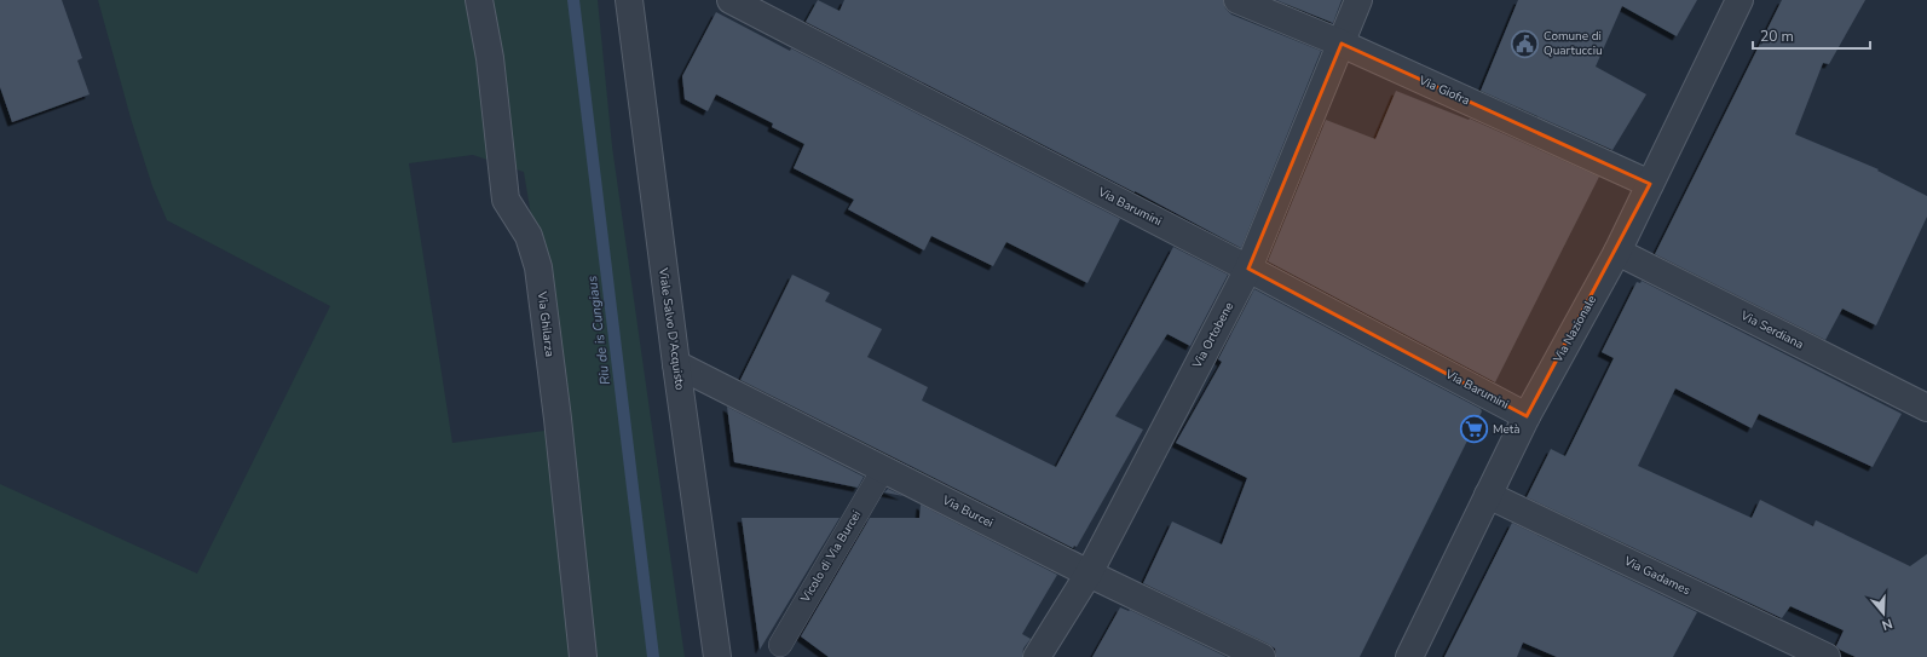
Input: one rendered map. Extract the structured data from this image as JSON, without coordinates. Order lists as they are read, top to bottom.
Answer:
{
  "streets": {
    "street": [
      "Via Giofra",
      "Via Barumini",
      "Via Ghilarza",
      "Viale Salvo D'Acquisto",
      "Via Nazionale",
      "Via Serdiana",
      "Via Ortobene",
      "Via Burcei",
      "Via Gadames"
    ],
    "lane": ["Vicolo di Via Burcei"]
  },
  "crossings": [
    ["Via Giofra", "Via Nazionale"],
    ["Via Giofra", "Via Ortobene"],
    ["Via Barumini", "Via Nazionale"],
    ["Via Barumini", "Via Ortobene"],
    ["Viale Salvo D'Acquisto", "Via Burcei"],
    ["Via Nazionale", "Via Serdiana"],
    ["Via Nazionale", "Via Gadames"],
    ["Via Ortobene", "Via Burcei"],
    ["Via Burcei", "Vicolo di Via Burcei"]
  ],
  "water": ["Riu de is Cungiaus"],
  "places": {
    "public building": ["Comune di Quartucciu"],
    "supermarket": ["Metà"]
  },
  "scale_bar": "20 m",
  "north": "bottom"
}
